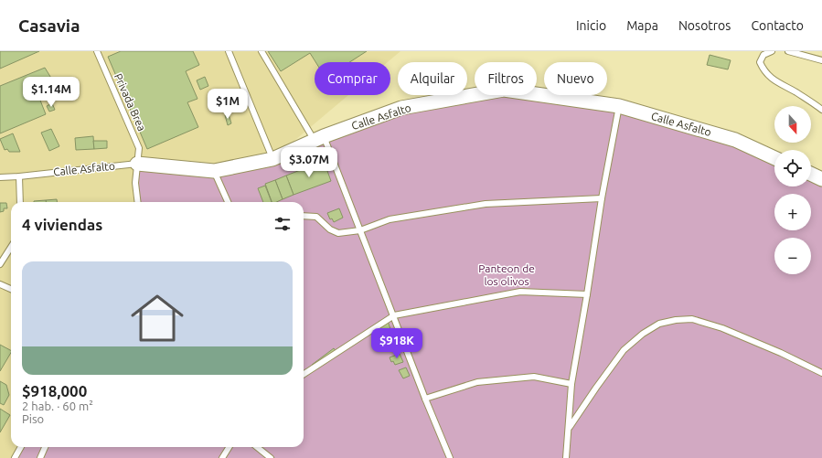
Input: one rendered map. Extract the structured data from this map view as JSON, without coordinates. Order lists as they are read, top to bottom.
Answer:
{
  "streets": {
    "street": ["Calle Asfalto"],
    "lane": ["Privada Brea"]
  },
  "crossings": [
    ["Privada Brea", "Calle Asfalto"]
  ],
  "parks": ["Panteon de los olivos"],
  "north": "bottom",
  "page": {
    "header": "Casavia",
    "nav": [
      "Inicio",
      "Mapa",
      "Nosotros",
      "Contacto"
    ],
    "chip": [
      "Comprar",
      "Alquilar",
      "Filtros",
      "Nuevo"
    ],
    "price": [
      "$1.14M",
      "$1M",
      "$3.07M",
      "$918K"
    ],
    "map_buttons": ["+", "−"],
    "heading": "4 viviendas",
    "list": [
      {
        "name": "$918,000",
        "note": "2 hab. · 60 m² · Piso"
      }
    ]
  }
}
